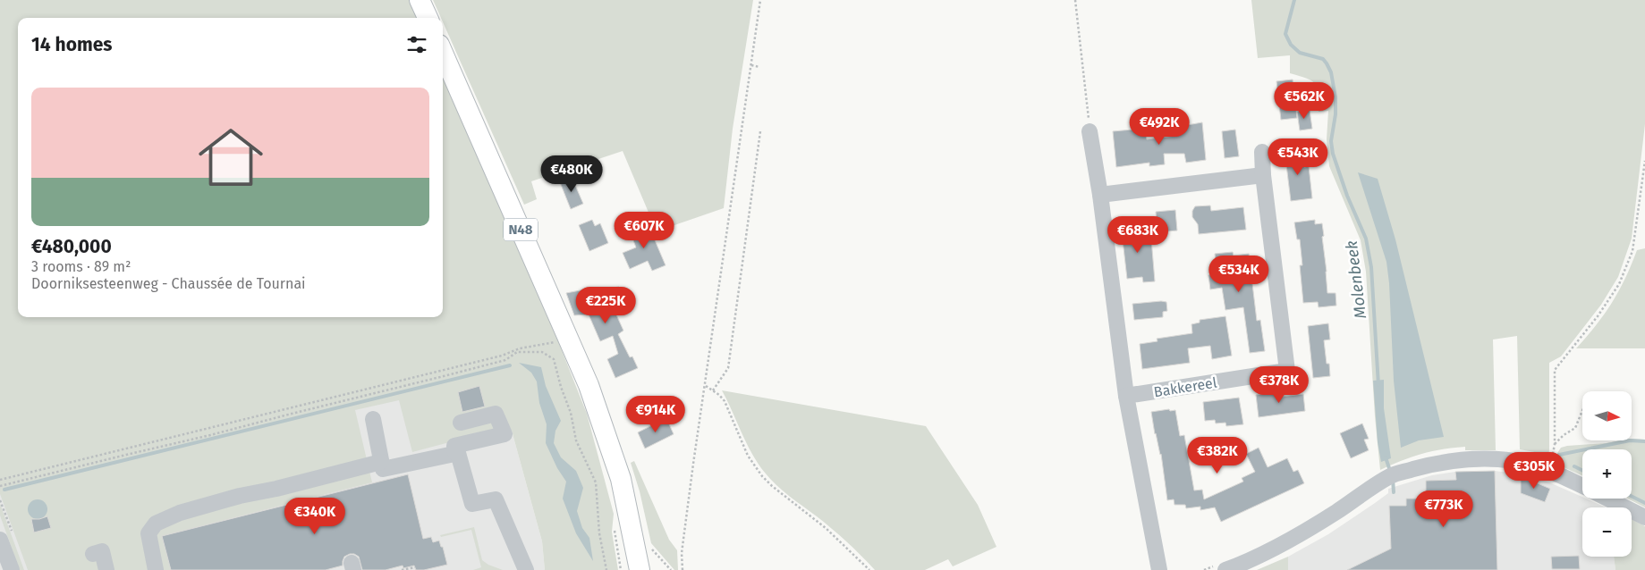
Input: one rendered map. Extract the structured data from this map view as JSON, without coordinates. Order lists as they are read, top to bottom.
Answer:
{
  "streets": {
    "main road": ["N48"],
    "street": ["Bakkereel"]
  },
  "water": ["Molenbeek"],
  "north": "right",
  "page": {
    "heading": "14 homes",
    "list": [
      {
        "name": "€480,000",
        "note": "3 rooms · 89 m² · Doorniksesteenweg - Chaussée de Tournai"
      }
    ],
    "price": [
      "€562K",
      "€492K",
      "€543K",
      "€480K",
      "€607K",
      "€683K",
      "€534K",
      "€225K",
      "€378K",
      "€914K",
      "€382K",
      "€305K",
      "€773K",
      "€340K"
    ],
    "map_buttons": ["+", "−"]
  }
}
